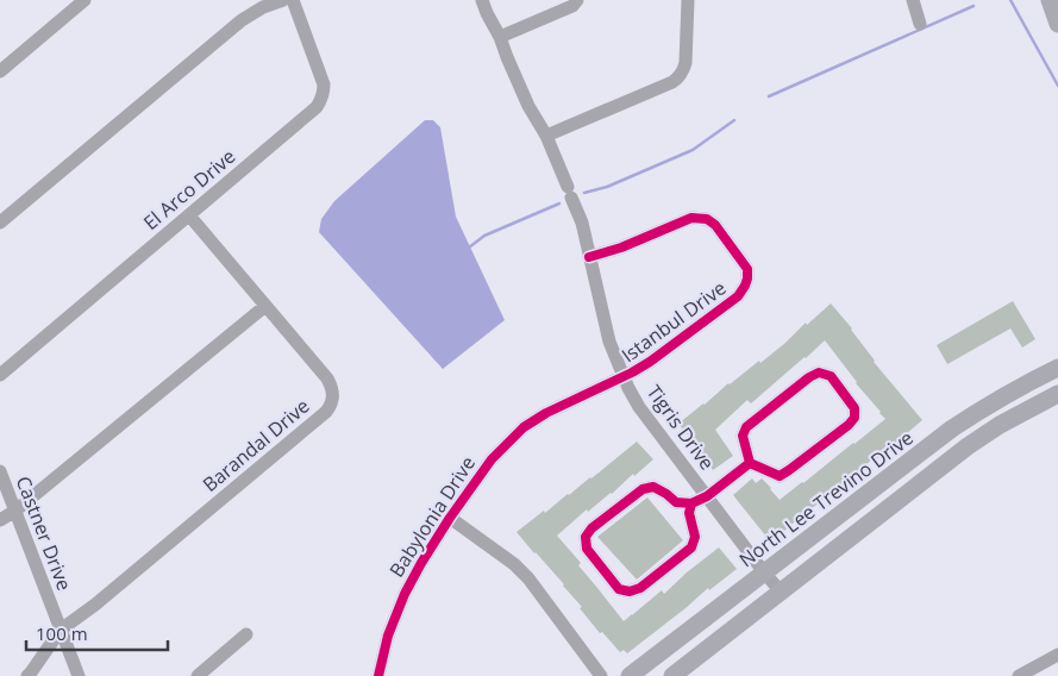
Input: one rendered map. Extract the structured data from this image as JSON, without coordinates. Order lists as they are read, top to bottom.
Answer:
{
  "streets": {
    "main road": ["North Lee Trevino Drive"],
    "street": [
      "El Arco Drive",
      "Istanbul Drive",
      "Tigris Drive",
      "Barandal Drive",
      "Babylonia Drive",
      "Castner Drive"
    ]
  },
  "crossings": [
    ["El Arco Drive", "Barandal Drive"],
    ["Istanbul Drive", "Tigris Drive"],
    ["Istanbul Drive", "Babylonia Drive"],
    ["Tigris Drive", "North Lee Trevino Drive"],
    ["Tigris Drive", "Babylonia Drive"],
    ["Barandal Drive", "Castner Drive"]
  ],
  "scale_bar": "100 m"
}
